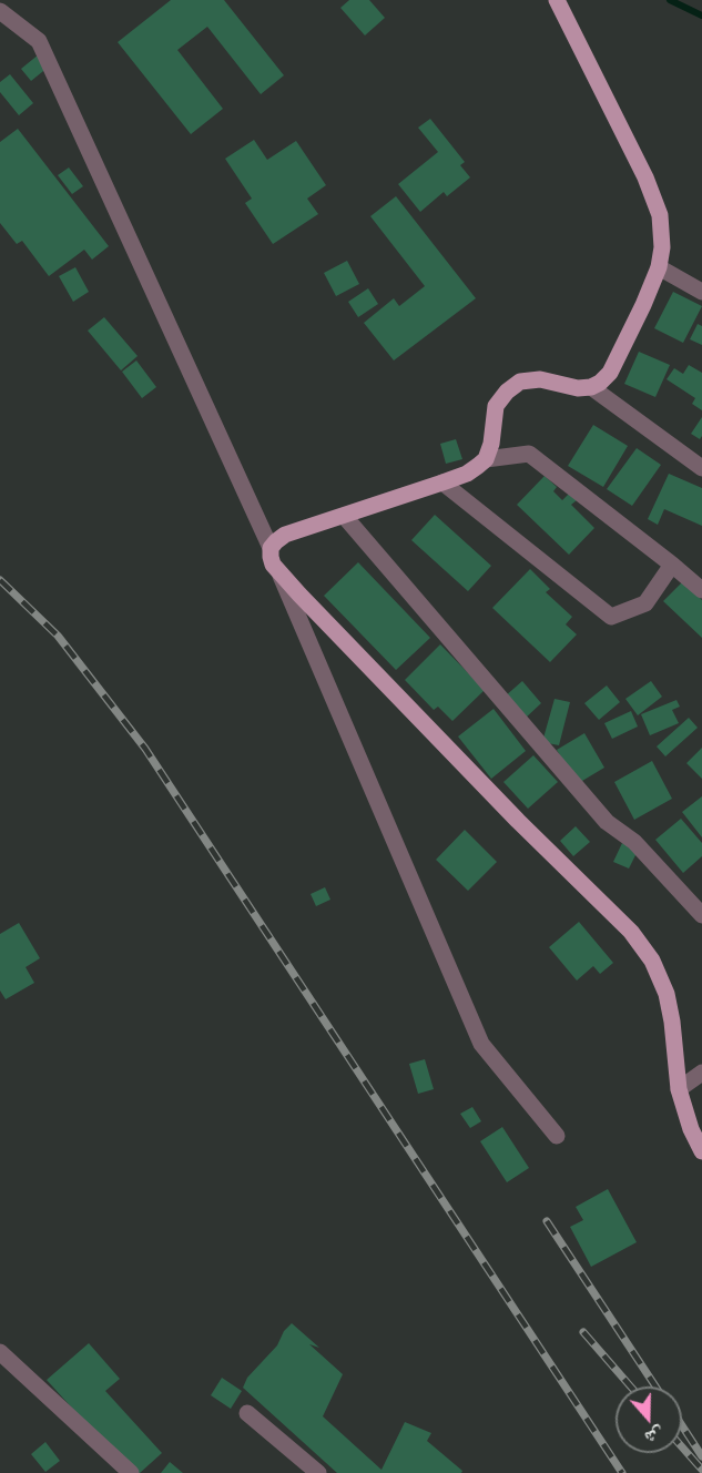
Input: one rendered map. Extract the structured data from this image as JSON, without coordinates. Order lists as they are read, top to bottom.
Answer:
{
  "north": "bottom"
}
